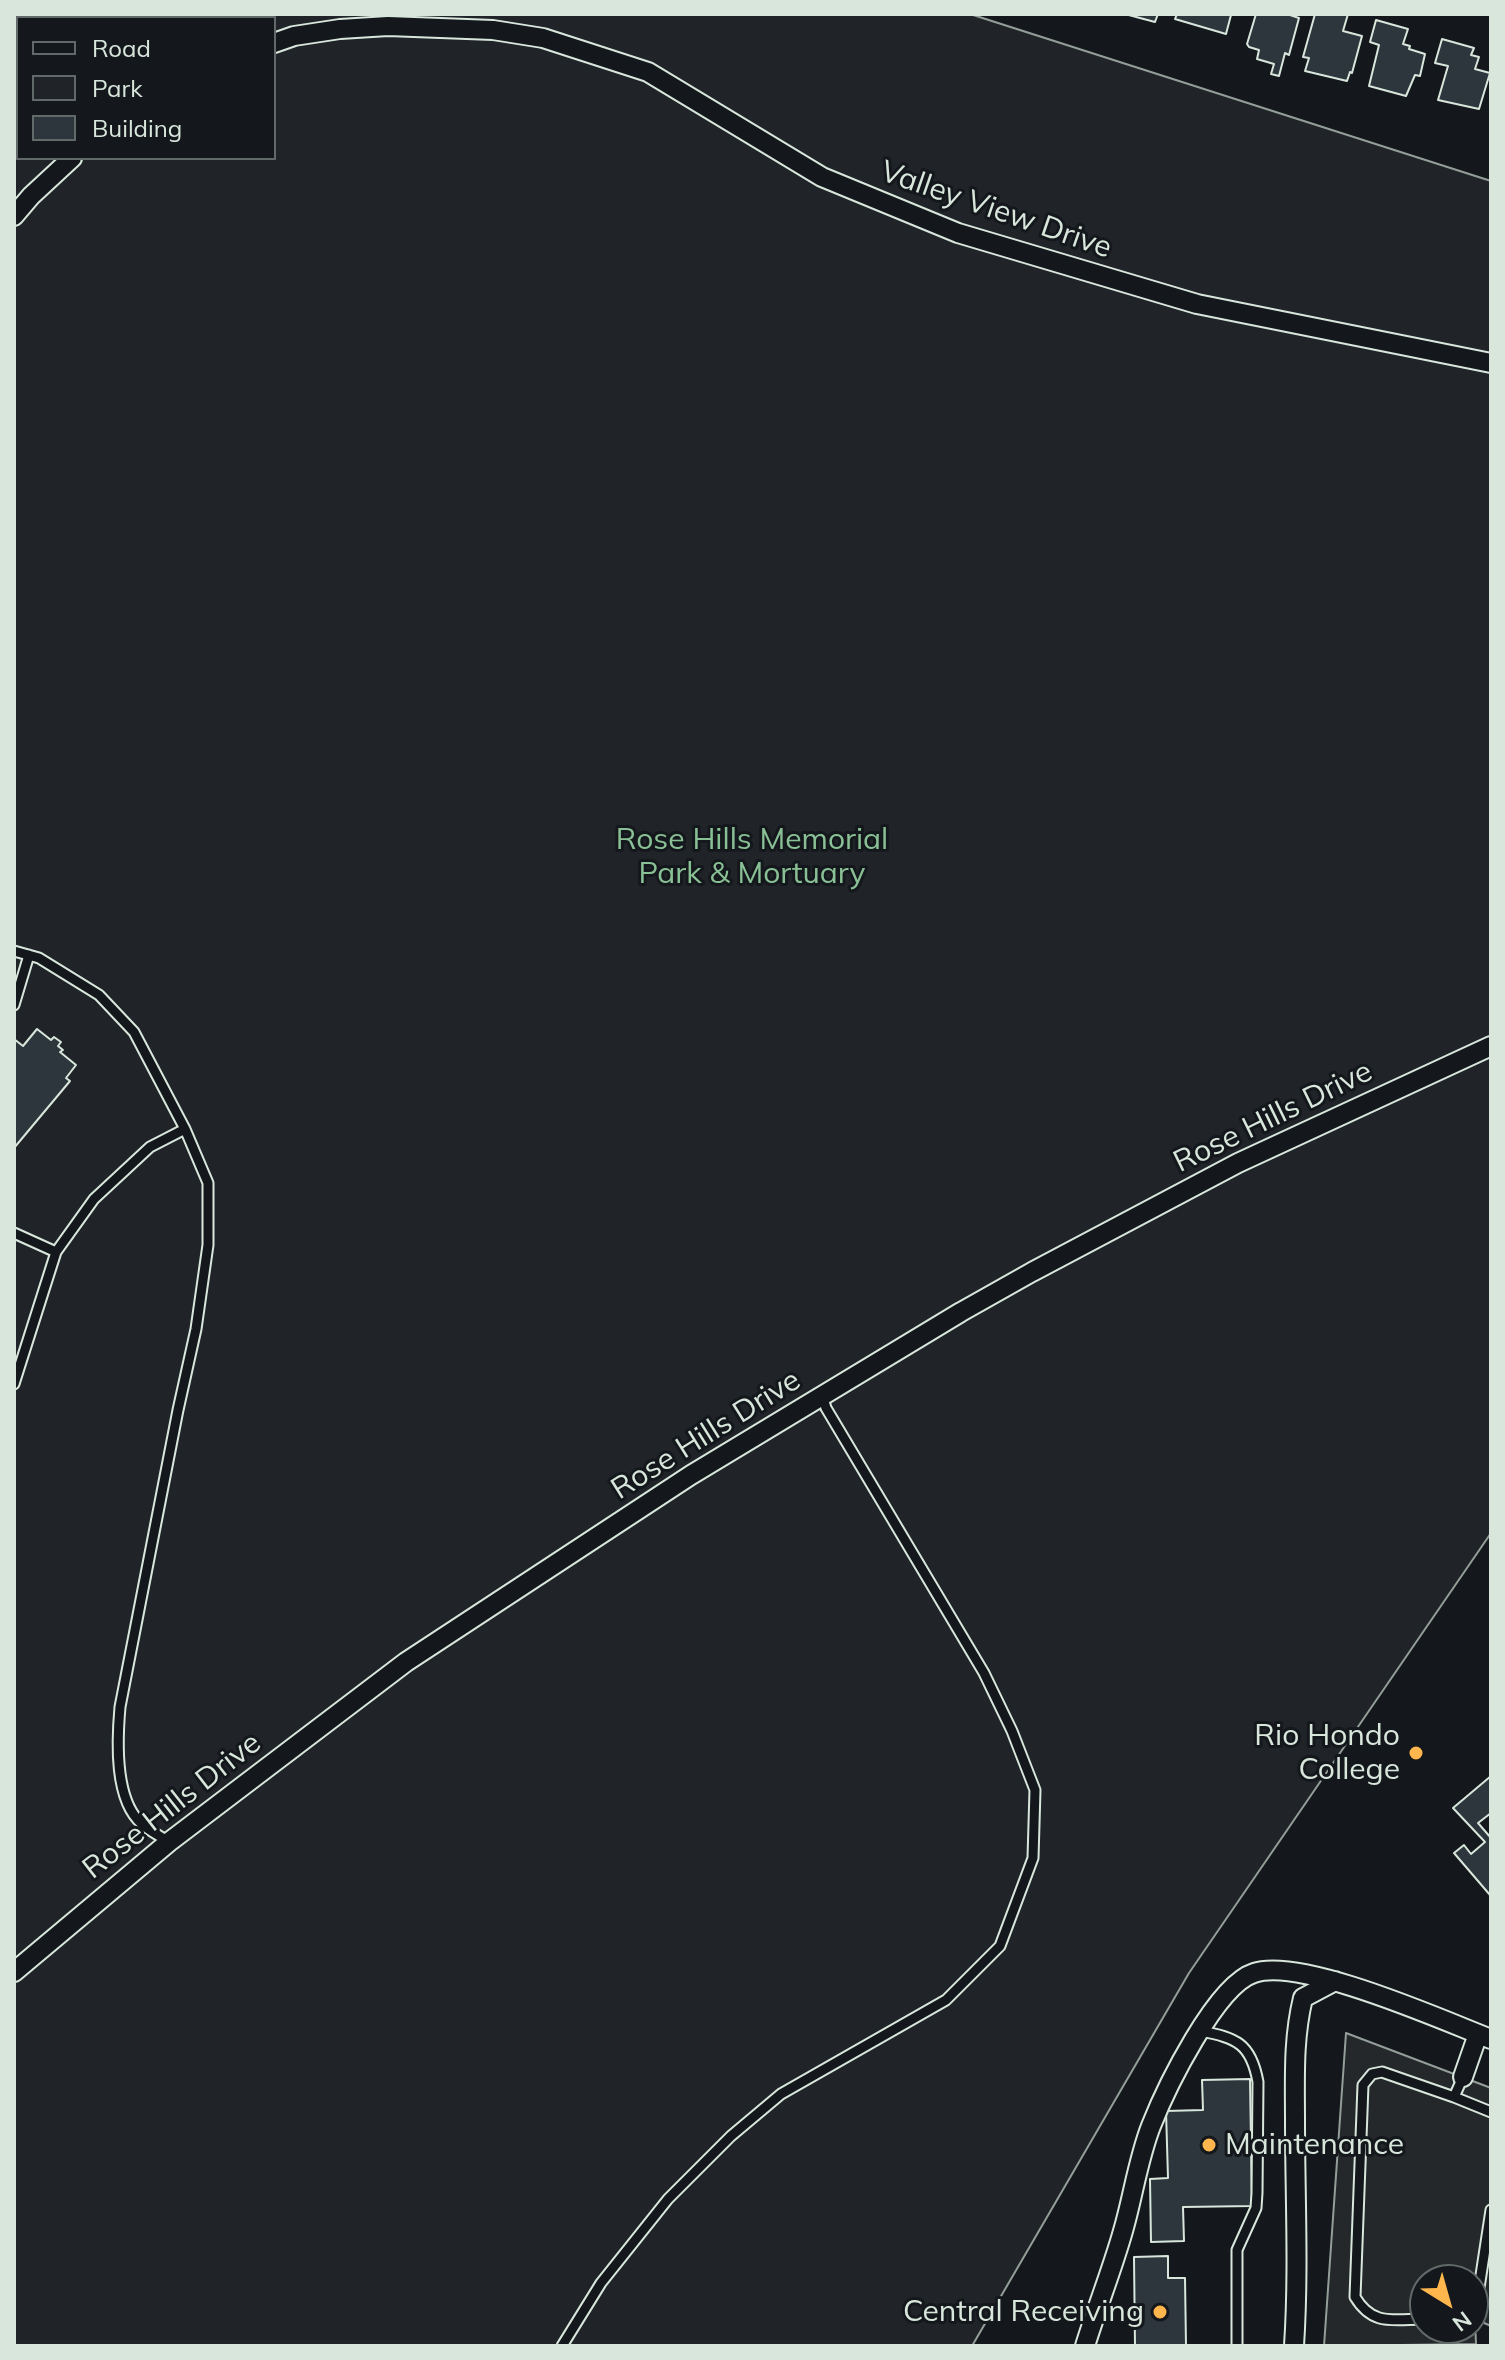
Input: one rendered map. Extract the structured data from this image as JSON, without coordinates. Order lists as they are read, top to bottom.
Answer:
{
  "streets": {
    "street": ["Valley View Drive", "Rose Hills Drive"]
  },
  "parks": ["Rose Hills Memorial Park & Mortuary"],
  "places": ["Rio Hondo College", "Maintenance", "Central Receiving"],
  "legend": ["Road", "Park", "Building"],
  "north": "bottom right"
}
